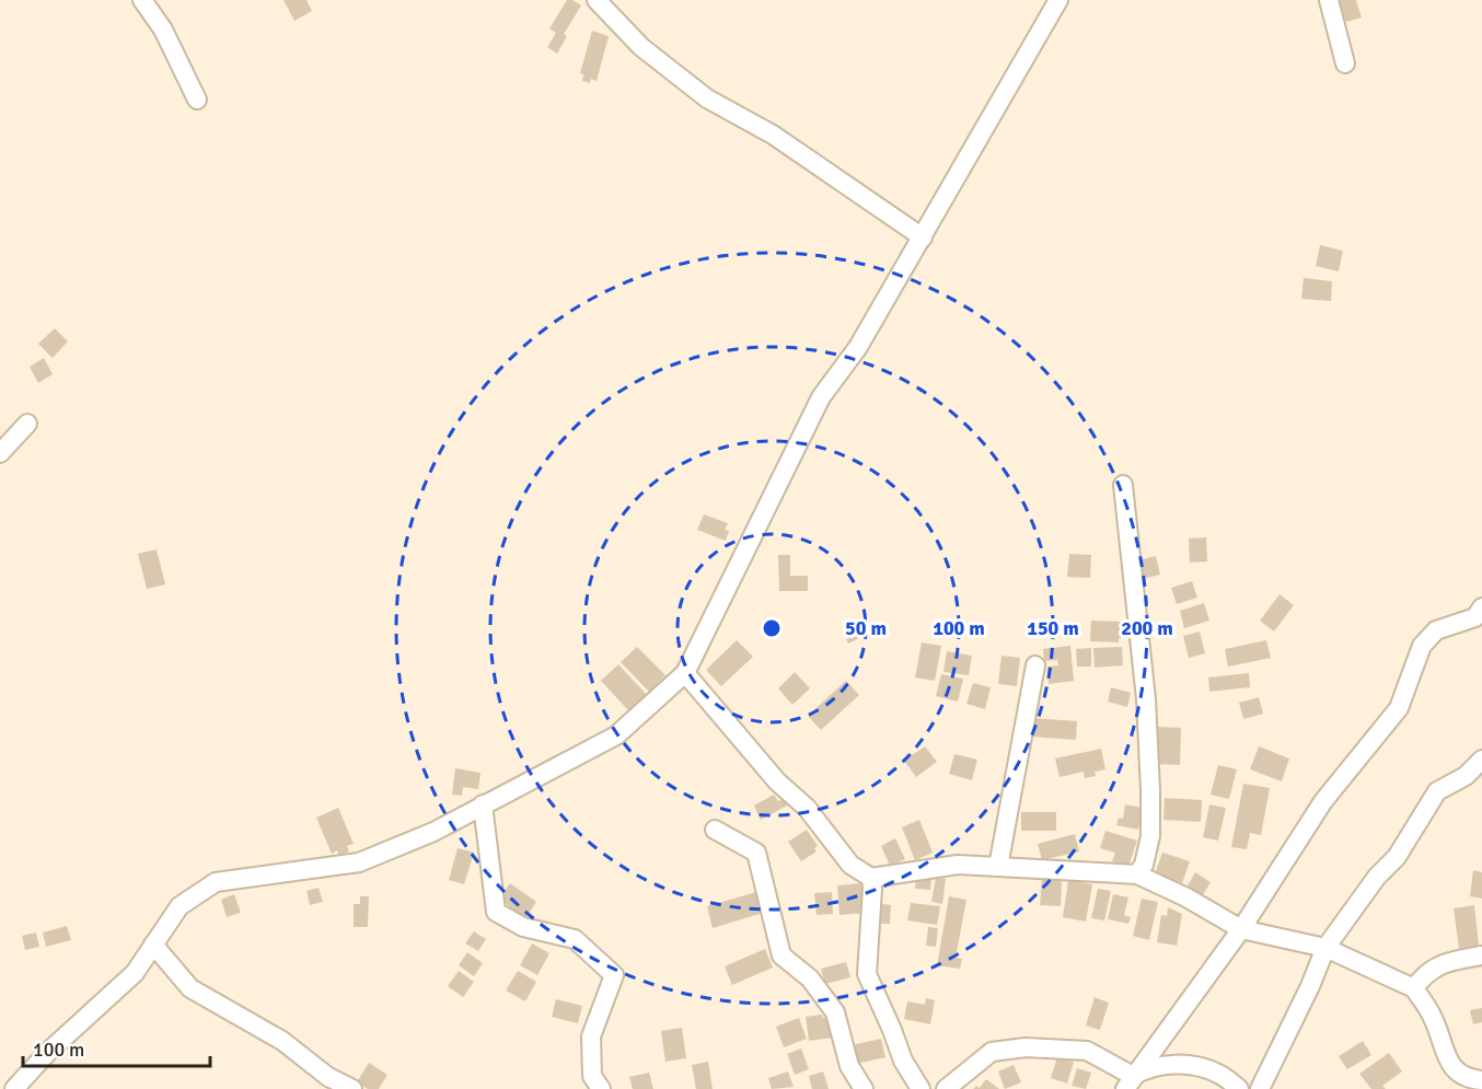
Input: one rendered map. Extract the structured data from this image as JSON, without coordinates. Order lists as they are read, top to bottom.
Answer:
{
  "scale_bar": "100 m",
  "rings": [
    "50 m",
    "100 m",
    "150 m",
    "200 m"
  ]
}
